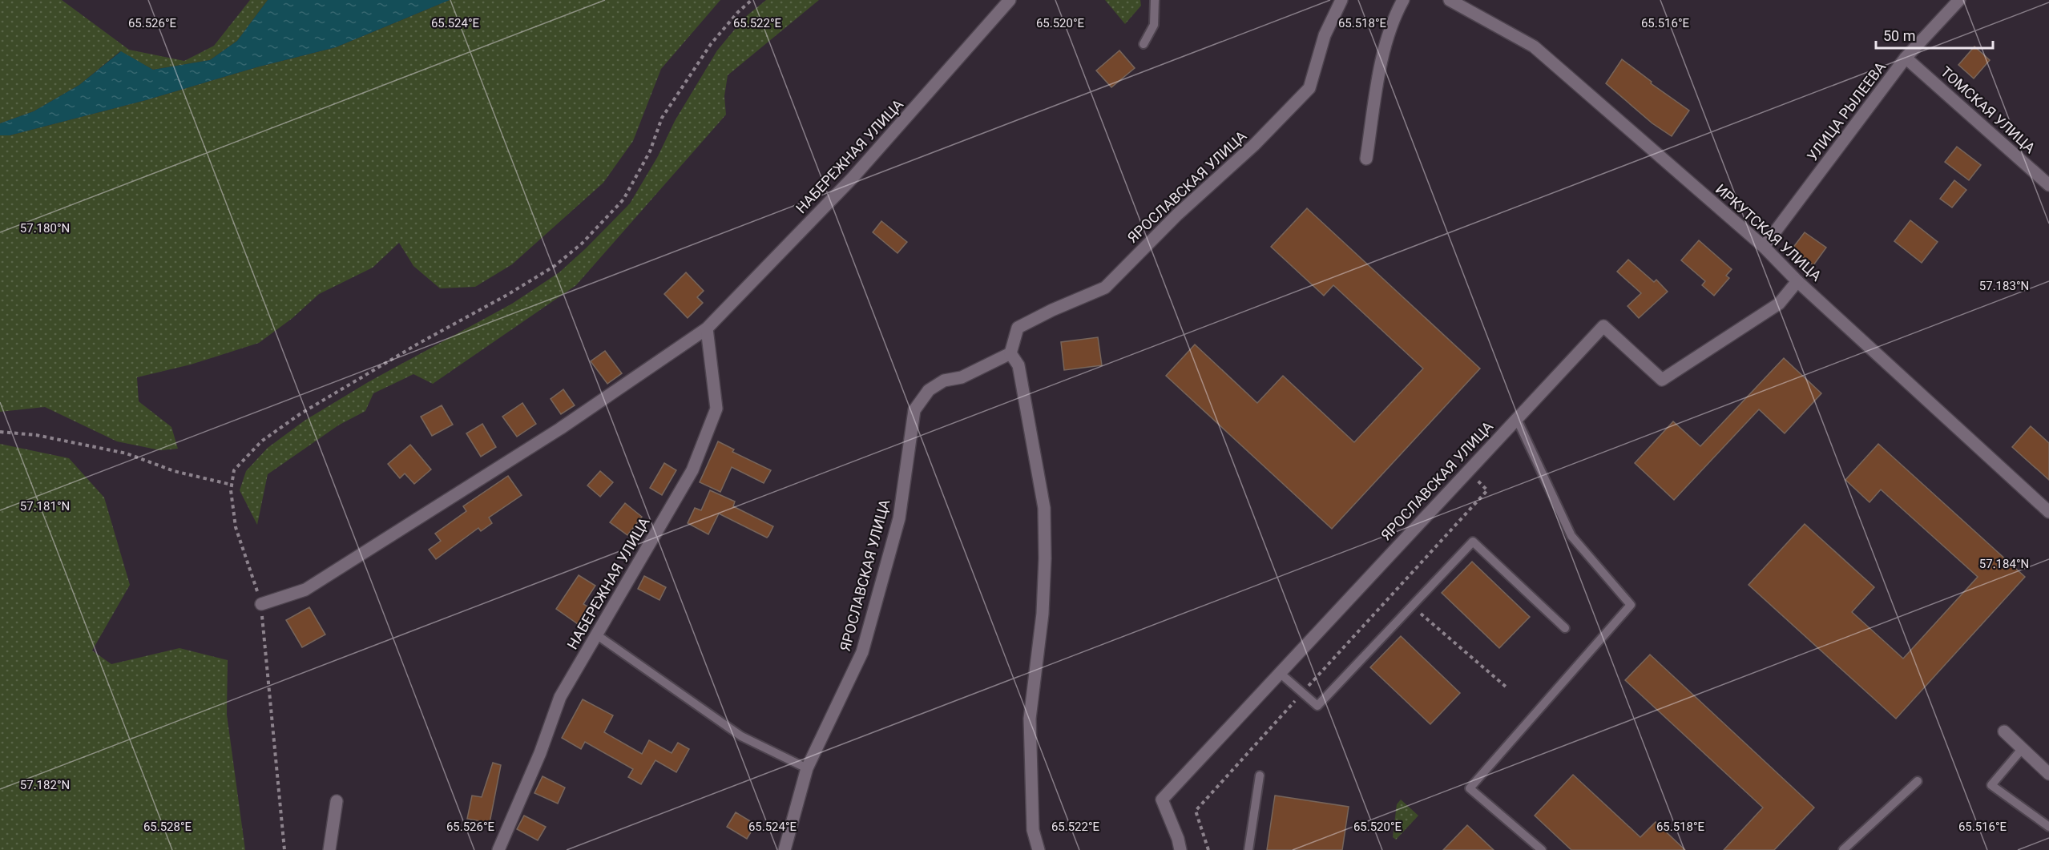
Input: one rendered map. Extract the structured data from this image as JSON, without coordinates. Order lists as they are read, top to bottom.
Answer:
{
  "streets": {
    "street": [
      "ТОМСКАЯ УЛИЦА",
      "УЛИЦА РЫЛЕЕВА",
      "НАБЕРЕЖНАЯ УЛИЦА",
      "ЯРОСЛАВСКАЯ УЛИЦА",
      "ИРКУТСКАЯ УЛИЦА"
    ]
  },
  "crossings": [
    ["ТОМСКАЯ УЛИЦА", "УЛИЦА РЫЛЕЕВА"],
    ["УЛИЦА РЫЛЕЕВА", "ИРКУТСКАЯ УЛИЦА"],
    ["ЯРОСЛАВСКАЯ УЛИЦА", "ИРКУТСКАЯ УЛИЦА"]
  ],
  "scale_bar": "50 m",
  "coordinates": [
    "65.526°E",
    "65.524°E",
    "65.522°E",
    "65.520°E",
    "65.518°E",
    "65.516°E",
    "57.180°N",
    "57.183°N",
    "57.181°N",
    "57.184°N",
    "57.182°N",
    "65.528°E"
  ]
}
